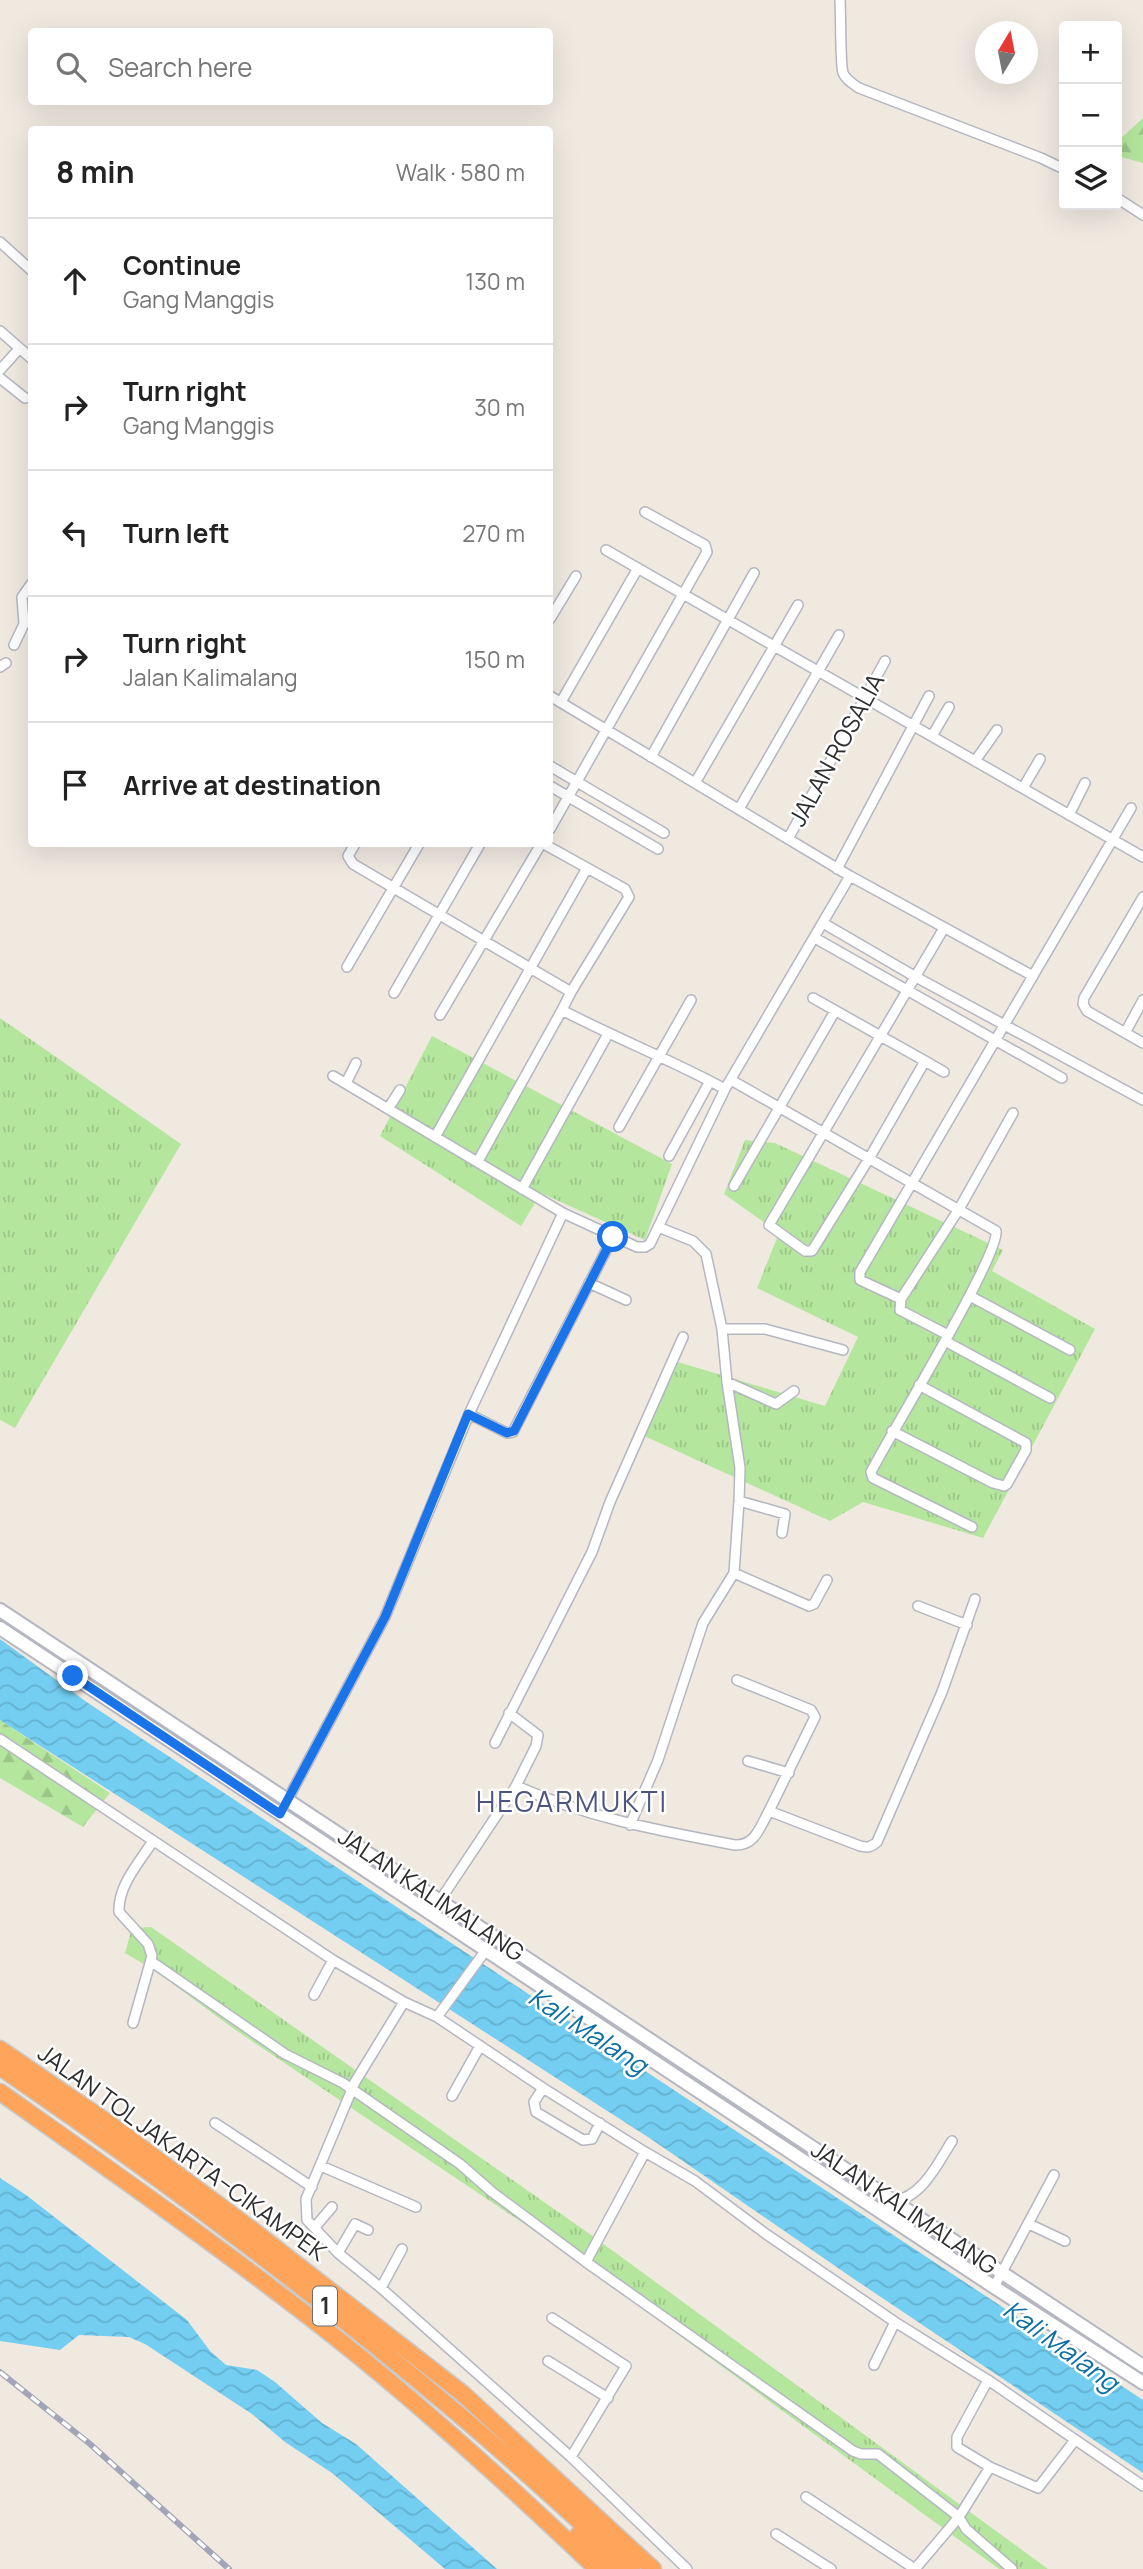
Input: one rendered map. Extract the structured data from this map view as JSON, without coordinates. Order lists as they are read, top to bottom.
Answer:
{
  "streets": {
    "highway": ["JALAN TOL JAKARTA–CIKAMPEK", "1"],
    "main road": ["JALAN KALIMALANG"],
    "street": ["JALAN ROSALIA"]
  },
  "districts": ["HEGARMUKTI"],
  "water": ["Kali Malang"],
  "north": "top",
  "page": {
    "map_buttons": ["+", "−"],
    "search": "Search here",
    "heading": ["8 min", "Walk · 580 m"],
    "list": [
      ["Continue", "Gang Manggis", "130 m"],
      ["Turn right", "Gang Manggis", "30 m"],
      ["Turn left", "270 m"],
      ["Turn right", "Jalan Kalimalang", "150 m"],
      "Arrive at destination"
    ]
  }
}
